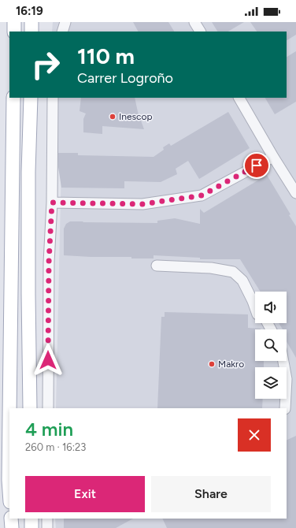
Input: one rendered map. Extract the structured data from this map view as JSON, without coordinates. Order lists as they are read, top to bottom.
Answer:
{
  "places": ["Inescop", "Makro"],
  "page": {
    "status": "16:19",
    "turn": ["110 m", "Carrer Logroño"],
    "heading": ["4 min", "260 m · 16:23"],
    "buttons": ["Exit", "Share"]
  }
}
